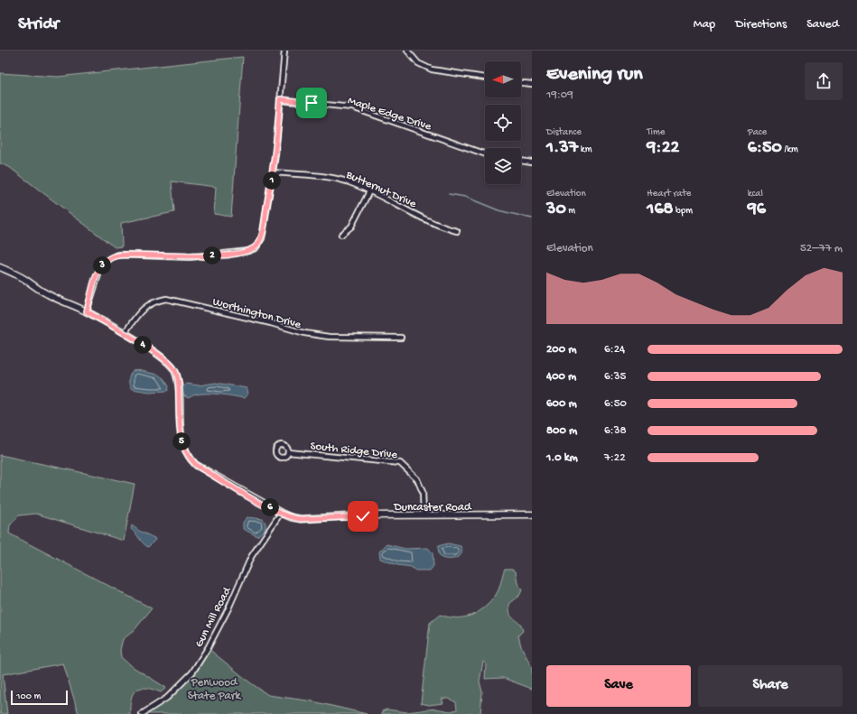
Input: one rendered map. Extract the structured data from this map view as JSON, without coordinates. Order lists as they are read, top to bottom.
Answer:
{
  "streets": {
    "street": [
      "Maple Edge Drive",
      "Butternut Drive",
      "Worthington Drive",
      "South Ridge Drive",
      "Duncaster Road",
      "Gun Mill Road"
    ]
  },
  "crossings": [
    ["Worthington Drive", "Duncaster Road"],
    ["South Ridge Drive", "Duncaster Road"],
    ["Duncaster Road", "Gun Mill Road"]
  ],
  "parks": ["Penwood State Park"],
  "scale_bar": "100 m",
  "north": "left",
  "page": {
    "header": "Stridr",
    "nav": ["Map", "Directions", "Saved"],
    "heading": ["Evening run", "19:09"],
    "stats": [
      ["Distance", "1.37 km"],
      ["Time", "9:22"],
      ["Pace", "6:50 /km"],
      ["Elevation", "30 m"],
      ["Heart rate", "168 bpm"],
      ["kcal", "96"]
    ],
    "pins": [
      "1",
      "2",
      "3",
      "4",
      "5",
      "6"
    ],
    "chart": ["Elevation", "52–77 m"],
    "list": [
      {
        "name": "200 m",
        "note": "6:24"
      },
      {
        "name": "400 m",
        "note": "6:35"
      },
      {
        "name": "600 m",
        "note": "6:50"
      },
      {
        "name": "800 m",
        "note": "6:38"
      },
      {
        "name": "1.0 km",
        "note": "7:22"
      }
    ],
    "buttons": ["Save", "Share"],
    "scale": "100 m"
  }
}
